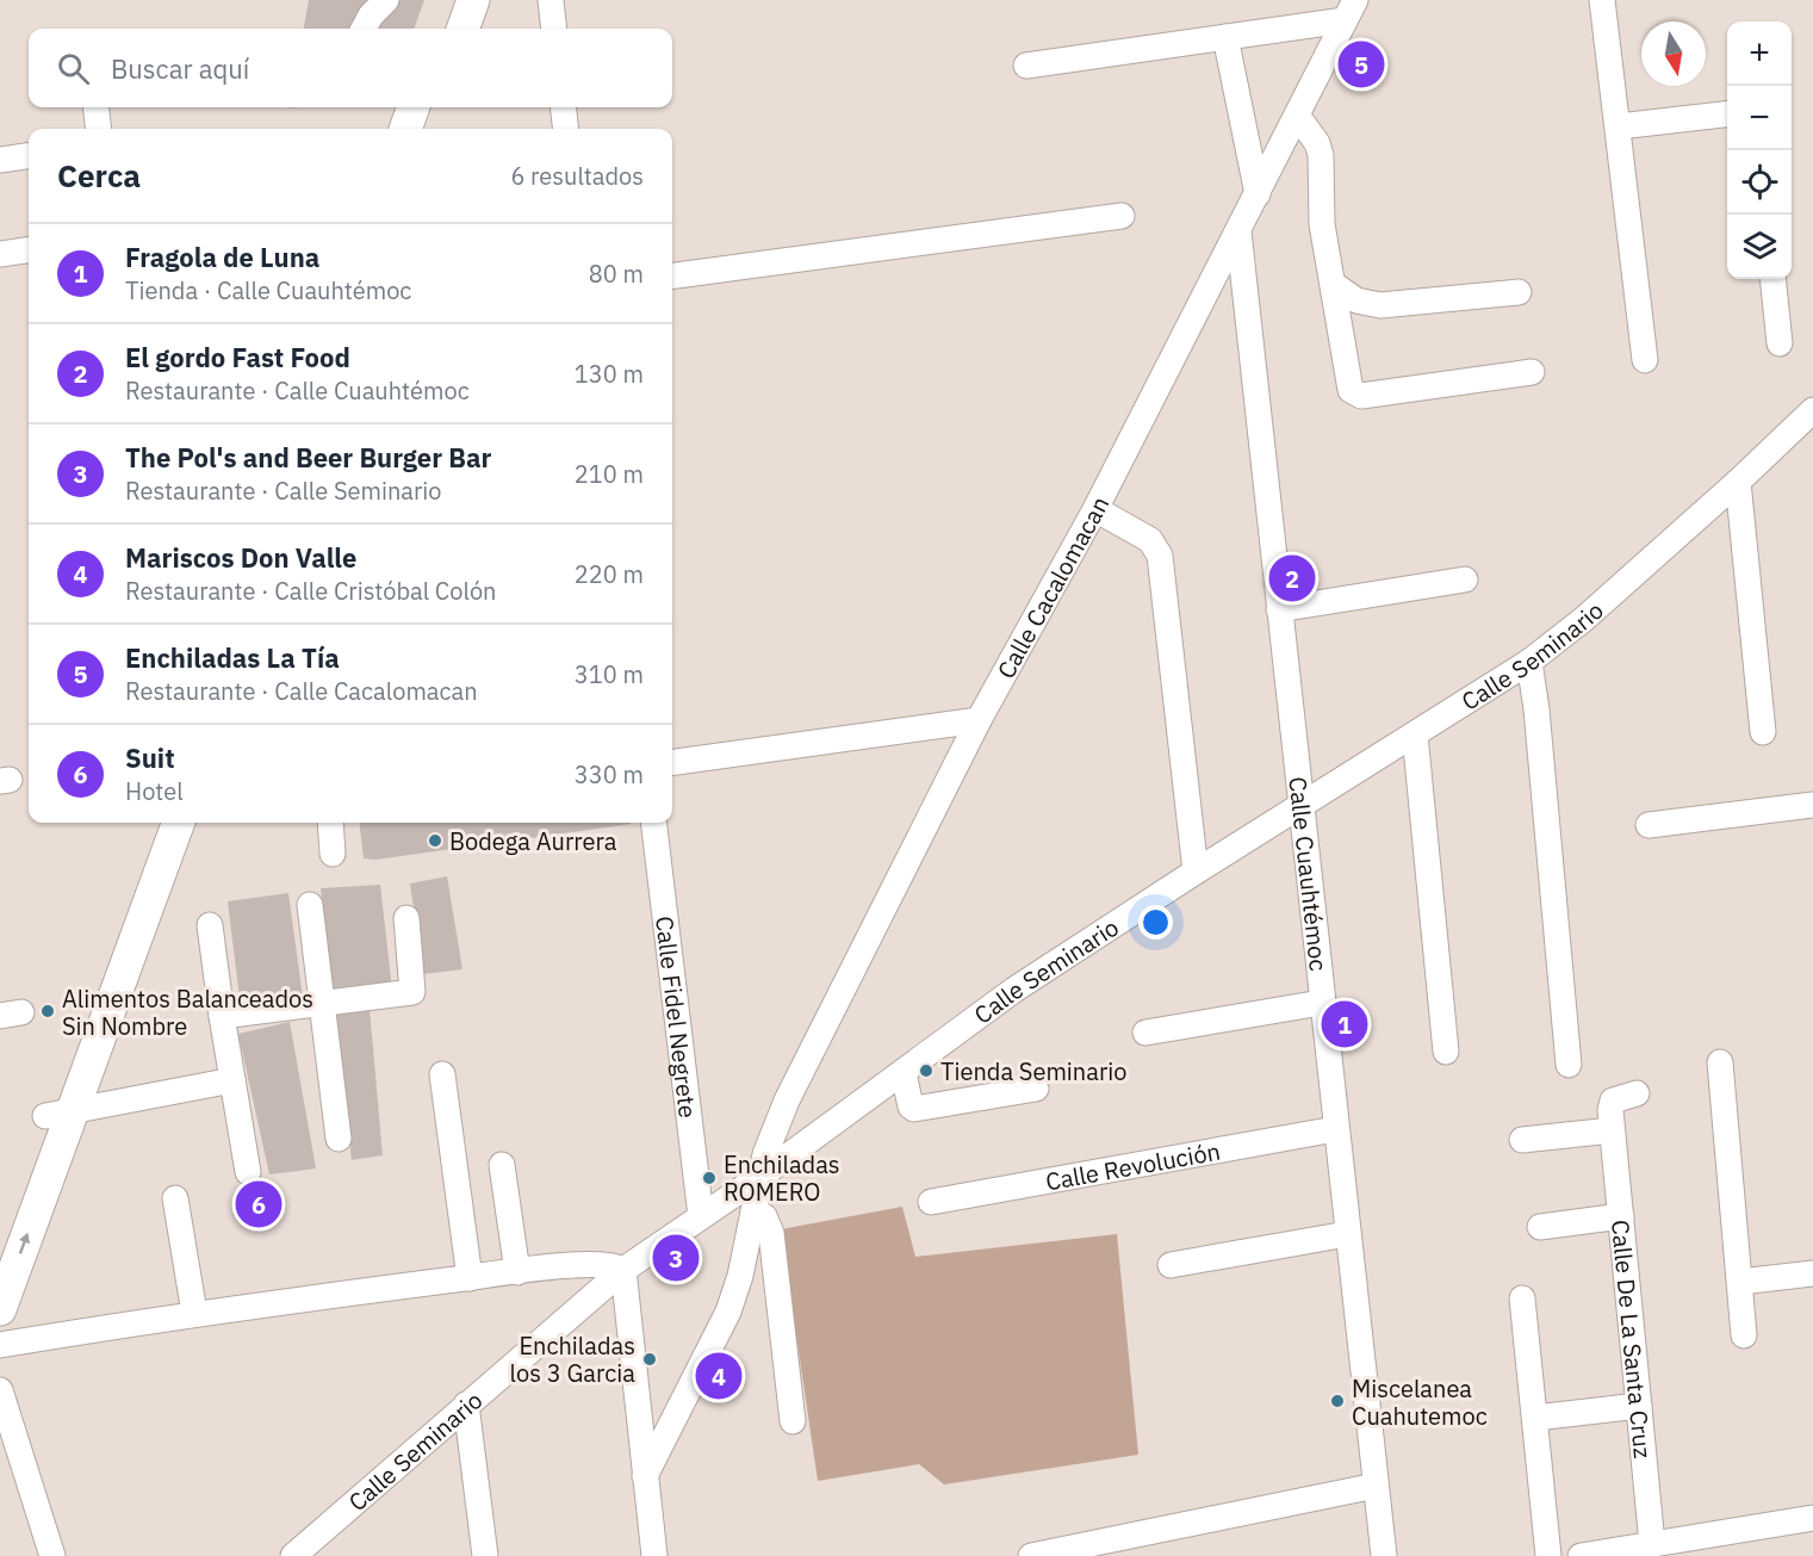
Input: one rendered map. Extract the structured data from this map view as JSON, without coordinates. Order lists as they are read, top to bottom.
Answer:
{
  "streets": {
    "street": [
      "Calle Cacalomacan",
      "Calle Seminario",
      "Calle Cuauhtémoc",
      "Calle Fidel Negrete",
      "Calle Revolución",
      "Calle De La Santa Cruz"
    ]
  },
  "crossings": [
    ["Calle Cacalomacan", "Calle Seminario"],
    ["Calle Cacalomacan", "Calle Cuauhtémoc"],
    ["Calle Seminario", "Calle Cuauhtémoc"],
    ["Calle Seminario", "Calle Fidel Negrete"],
    ["Calle Cuauhtémoc", "Calle Revolución"]
  ],
  "places": [
    "Bodega Aurrera",
    "Alimentos Balanceados Sin Nombre",
    "Tienda Seminario",
    "Enchiladas ROMERO",
    "Enchiladas los 3 Garcia",
    "Miscelanea Cuahutemoc"
  ],
  "north": "bottom",
  "page": {
    "map_buttons": ["+", "−"],
    "search": "Buscar aquí",
    "pins": [
      "5",
      "2",
      "1",
      "6",
      "3",
      "4"
    ],
    "heading": ["Cerca", "6 resultados"],
    "list": [
      {
        "mark": "1",
        "name": "Fragola de Luna",
        "note": "Tienda · Calle Cuauhtémoc",
        "value": "80 m"
      },
      {
        "mark": "2",
        "name": "El gordo Fast Food",
        "note": "Restaurante · Calle Cuauhtémoc",
        "value": "130 m"
      },
      {
        "mark": "3",
        "name": "The Pol's and Beer Burger Bar",
        "note": "Restaurante · Calle Seminario",
        "value": "210 m"
      },
      {
        "mark": "4",
        "name": "Mariscos Don Valle",
        "note": "Restaurante · Calle Cristóbal Colón",
        "value": "220 m"
      },
      {
        "mark": "5",
        "name": "Enchiladas La Tía",
        "note": "Restaurante · Calle Cacalomacan",
        "value": "310 m"
      },
      {
        "mark": "6",
        "name": "Suit",
        "note": "Hotel",
        "value": "330 m"
      }
    ]
  }
}
